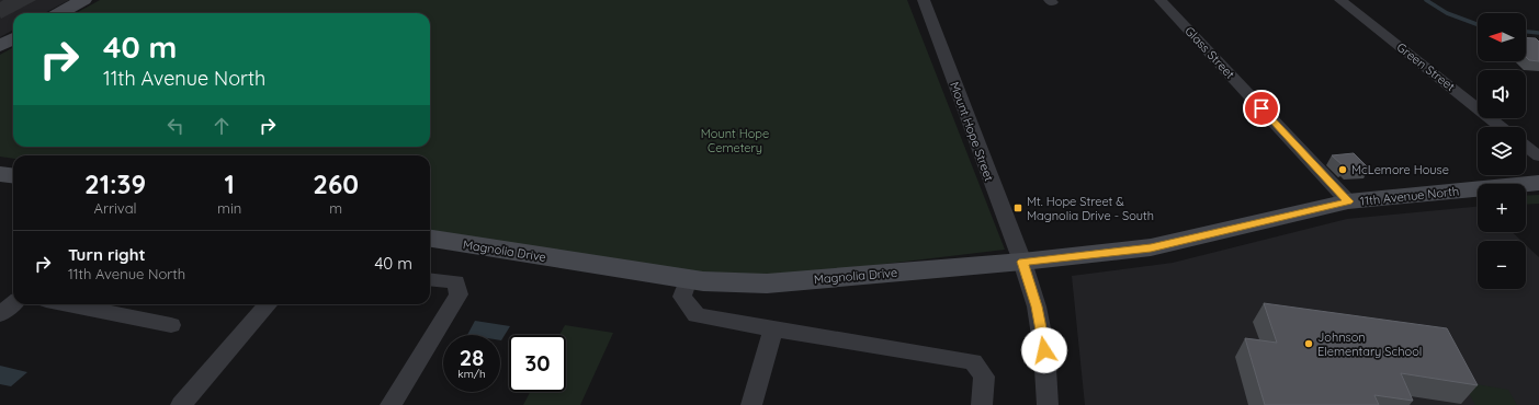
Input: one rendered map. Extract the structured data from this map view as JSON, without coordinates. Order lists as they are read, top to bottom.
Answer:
{
  "streets": {
    "street": [
      "Glass Street",
      "Green Street",
      "Mount Hope Street",
      "11th Avenue North",
      "Magnolia Drive"
    ]
  },
  "crossings": [
    ["Glass Street", "11th Avenue North"],
    ["Mount Hope Street", "11th Avenue North"],
    ["Mount Hope Street", "Magnolia Drive"],
    ["11th Avenue North", "Magnolia Drive"]
  ],
  "parks": ["Mount Hope Cemetery"],
  "places": {
    "other": ["McLemore House", "Johnson Elementary School"],
    "transit": ["Mt. Hope Street & Magnolia Drive - South"]
  },
  "north": "left",
  "page": {
    "map_buttons": ["+", "−"],
    "turn": ["40 m", "11th Avenue North"],
    "eta": [
      "21:39",
      "Arrival",
      "1",
      "min",
      "260",
      "m"
    ],
    "list": [
      {
        "name": "Turn right",
        "note": "11th Avenue North",
        "value": "40 m"
      }
    ],
    "speed": "28 km/h",
    "limit": "30"
  }
}
